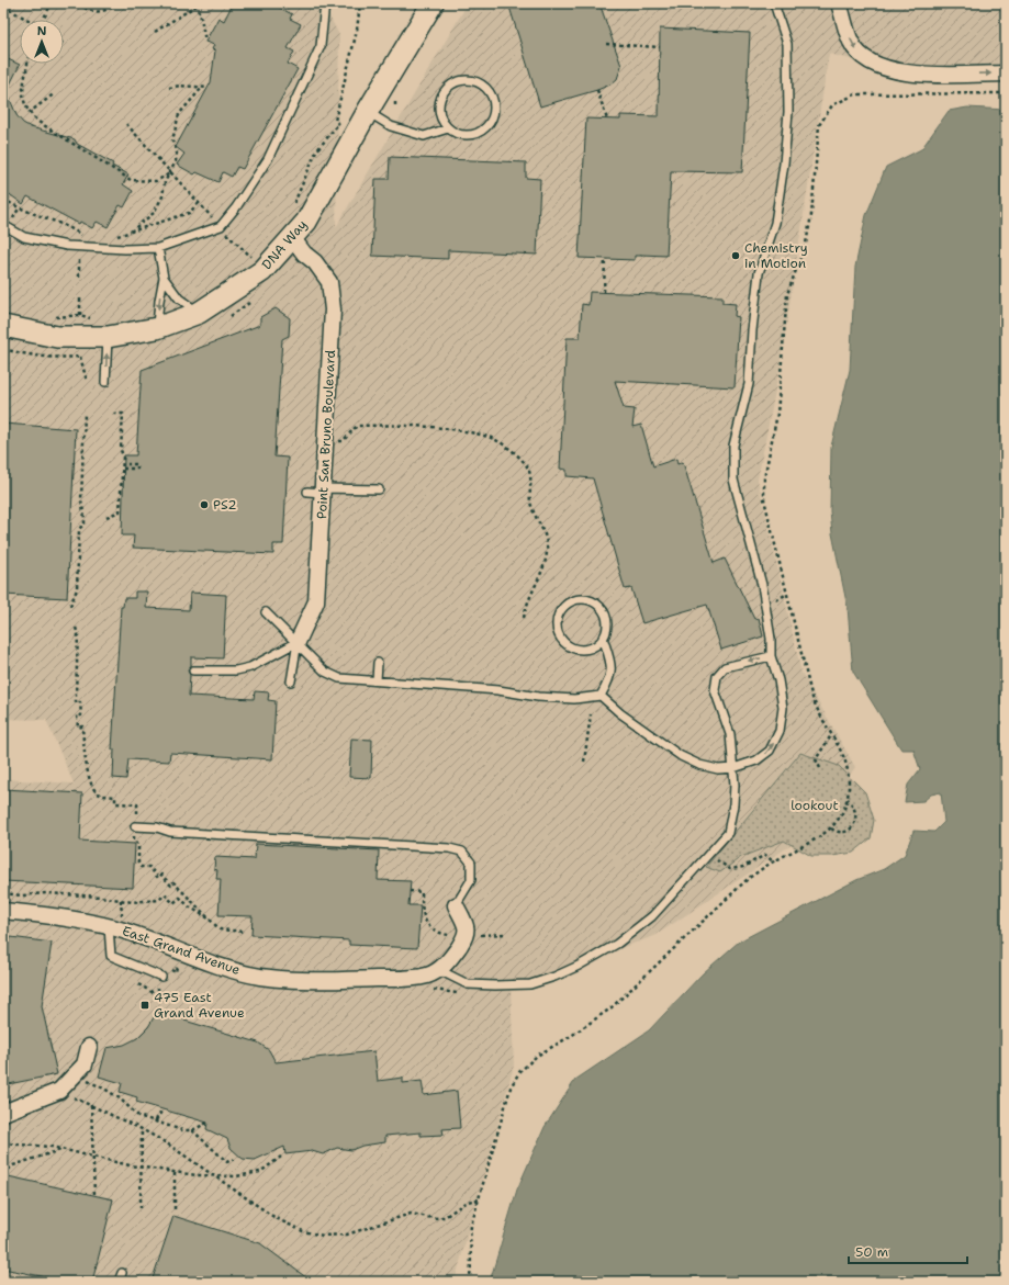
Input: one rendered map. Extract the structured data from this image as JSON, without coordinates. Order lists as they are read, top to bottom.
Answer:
{
  "streets": {
    "main road": ["DNA Way"],
    "street": ["Point San Bruno Boulevard", "East Grand Avenue"]
  },
  "crossings": [
    ["DNA Way", "Point San Bruno Boulevard"]
  ],
  "parks": ["lookout"],
  "places": {
    "other": ["Chemistry in Motion", "PS2"],
    "transit": ["475 East Grand Avenue"]
  },
  "scale_bar": "50 m",
  "north": "top"
}
